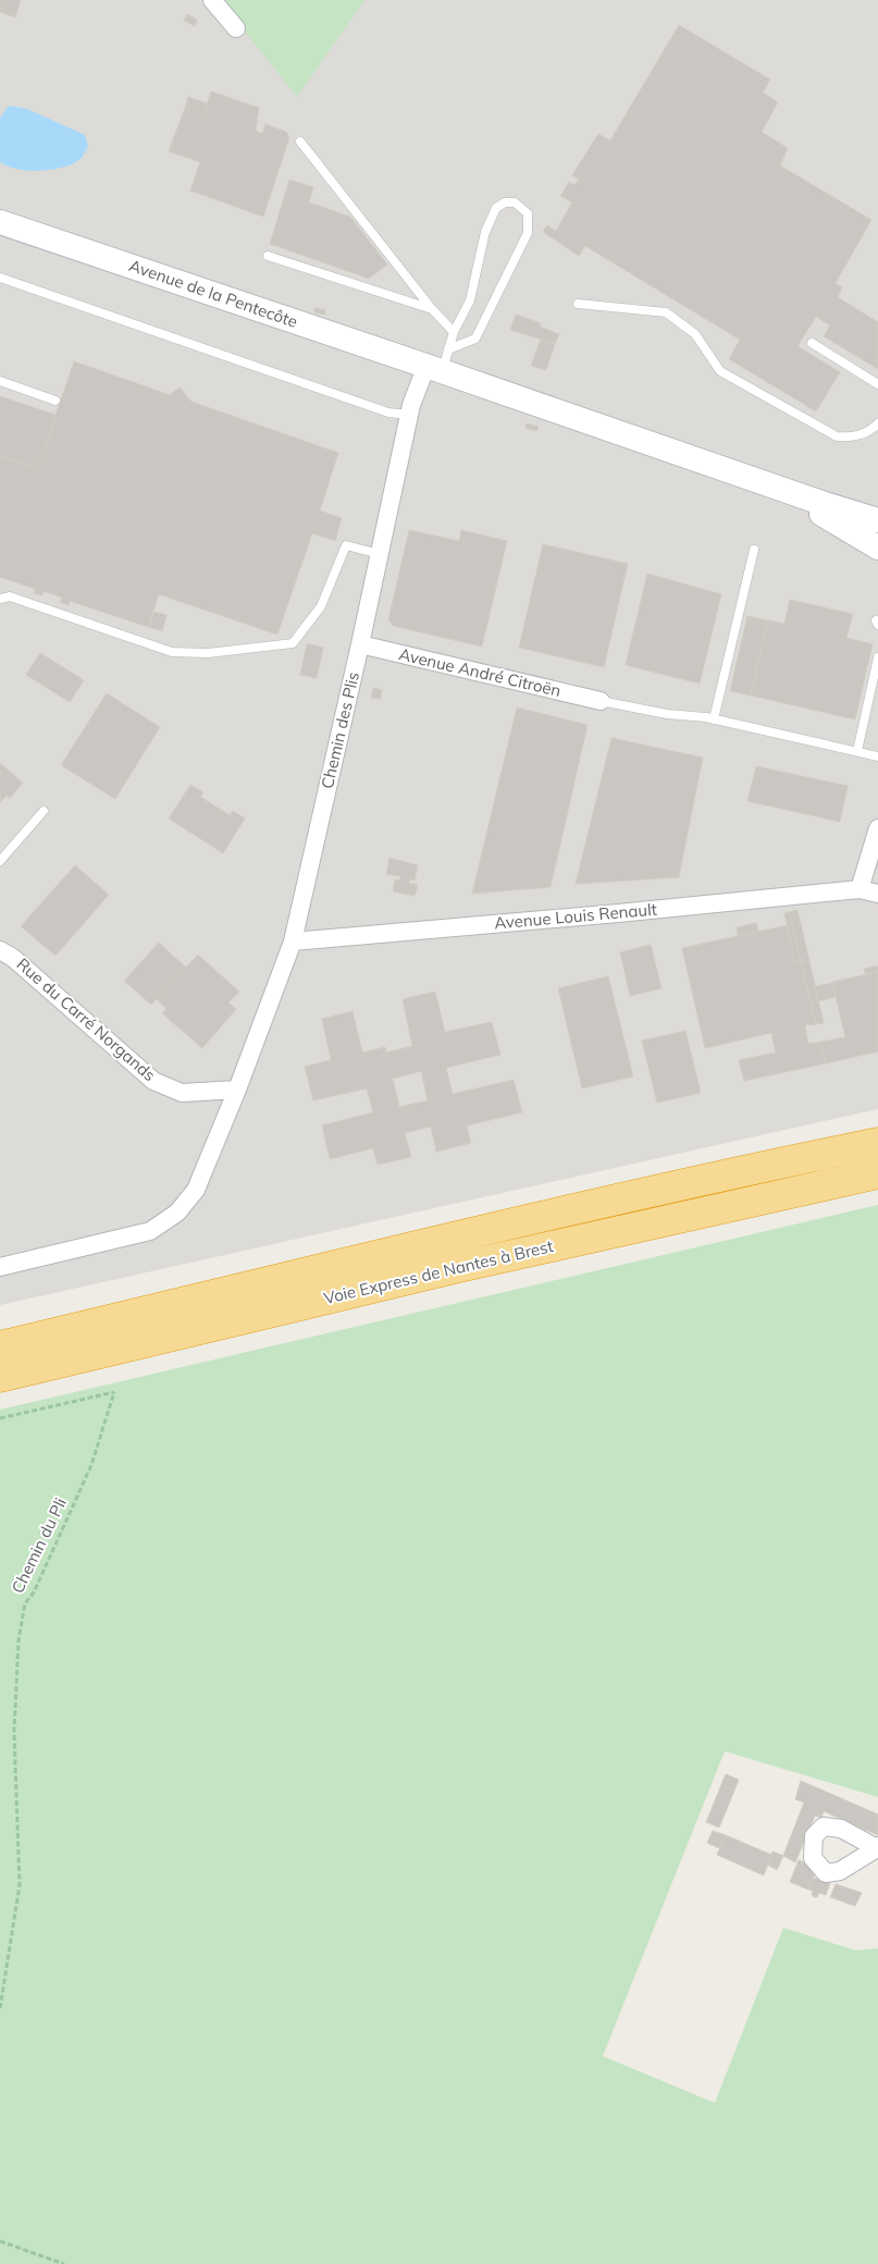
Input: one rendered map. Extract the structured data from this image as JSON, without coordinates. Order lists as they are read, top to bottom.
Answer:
{
  "streets": {
    "highway": ["Voie Express de Nantes à Brest"],
    "main road": ["Avenue de la Pentecôte"],
    "street": [
      "Avenue André Citroën",
      "Chemin des Plis",
      "Avenue Louis Renault",
      "Rue du Carré Norgands"
    ],
    "path": ["Chemin du Pli"]
  },
  "crossings": [
    ["Avenue de la Pentecôte", "Chemin des Plis"],
    ["Avenue André Citroën", "Chemin des Plis"],
    ["Chemin des Plis", "Avenue Louis Renault"],
    ["Chemin des Plis", "Rue du Carré Norgands"]
  ]
}
